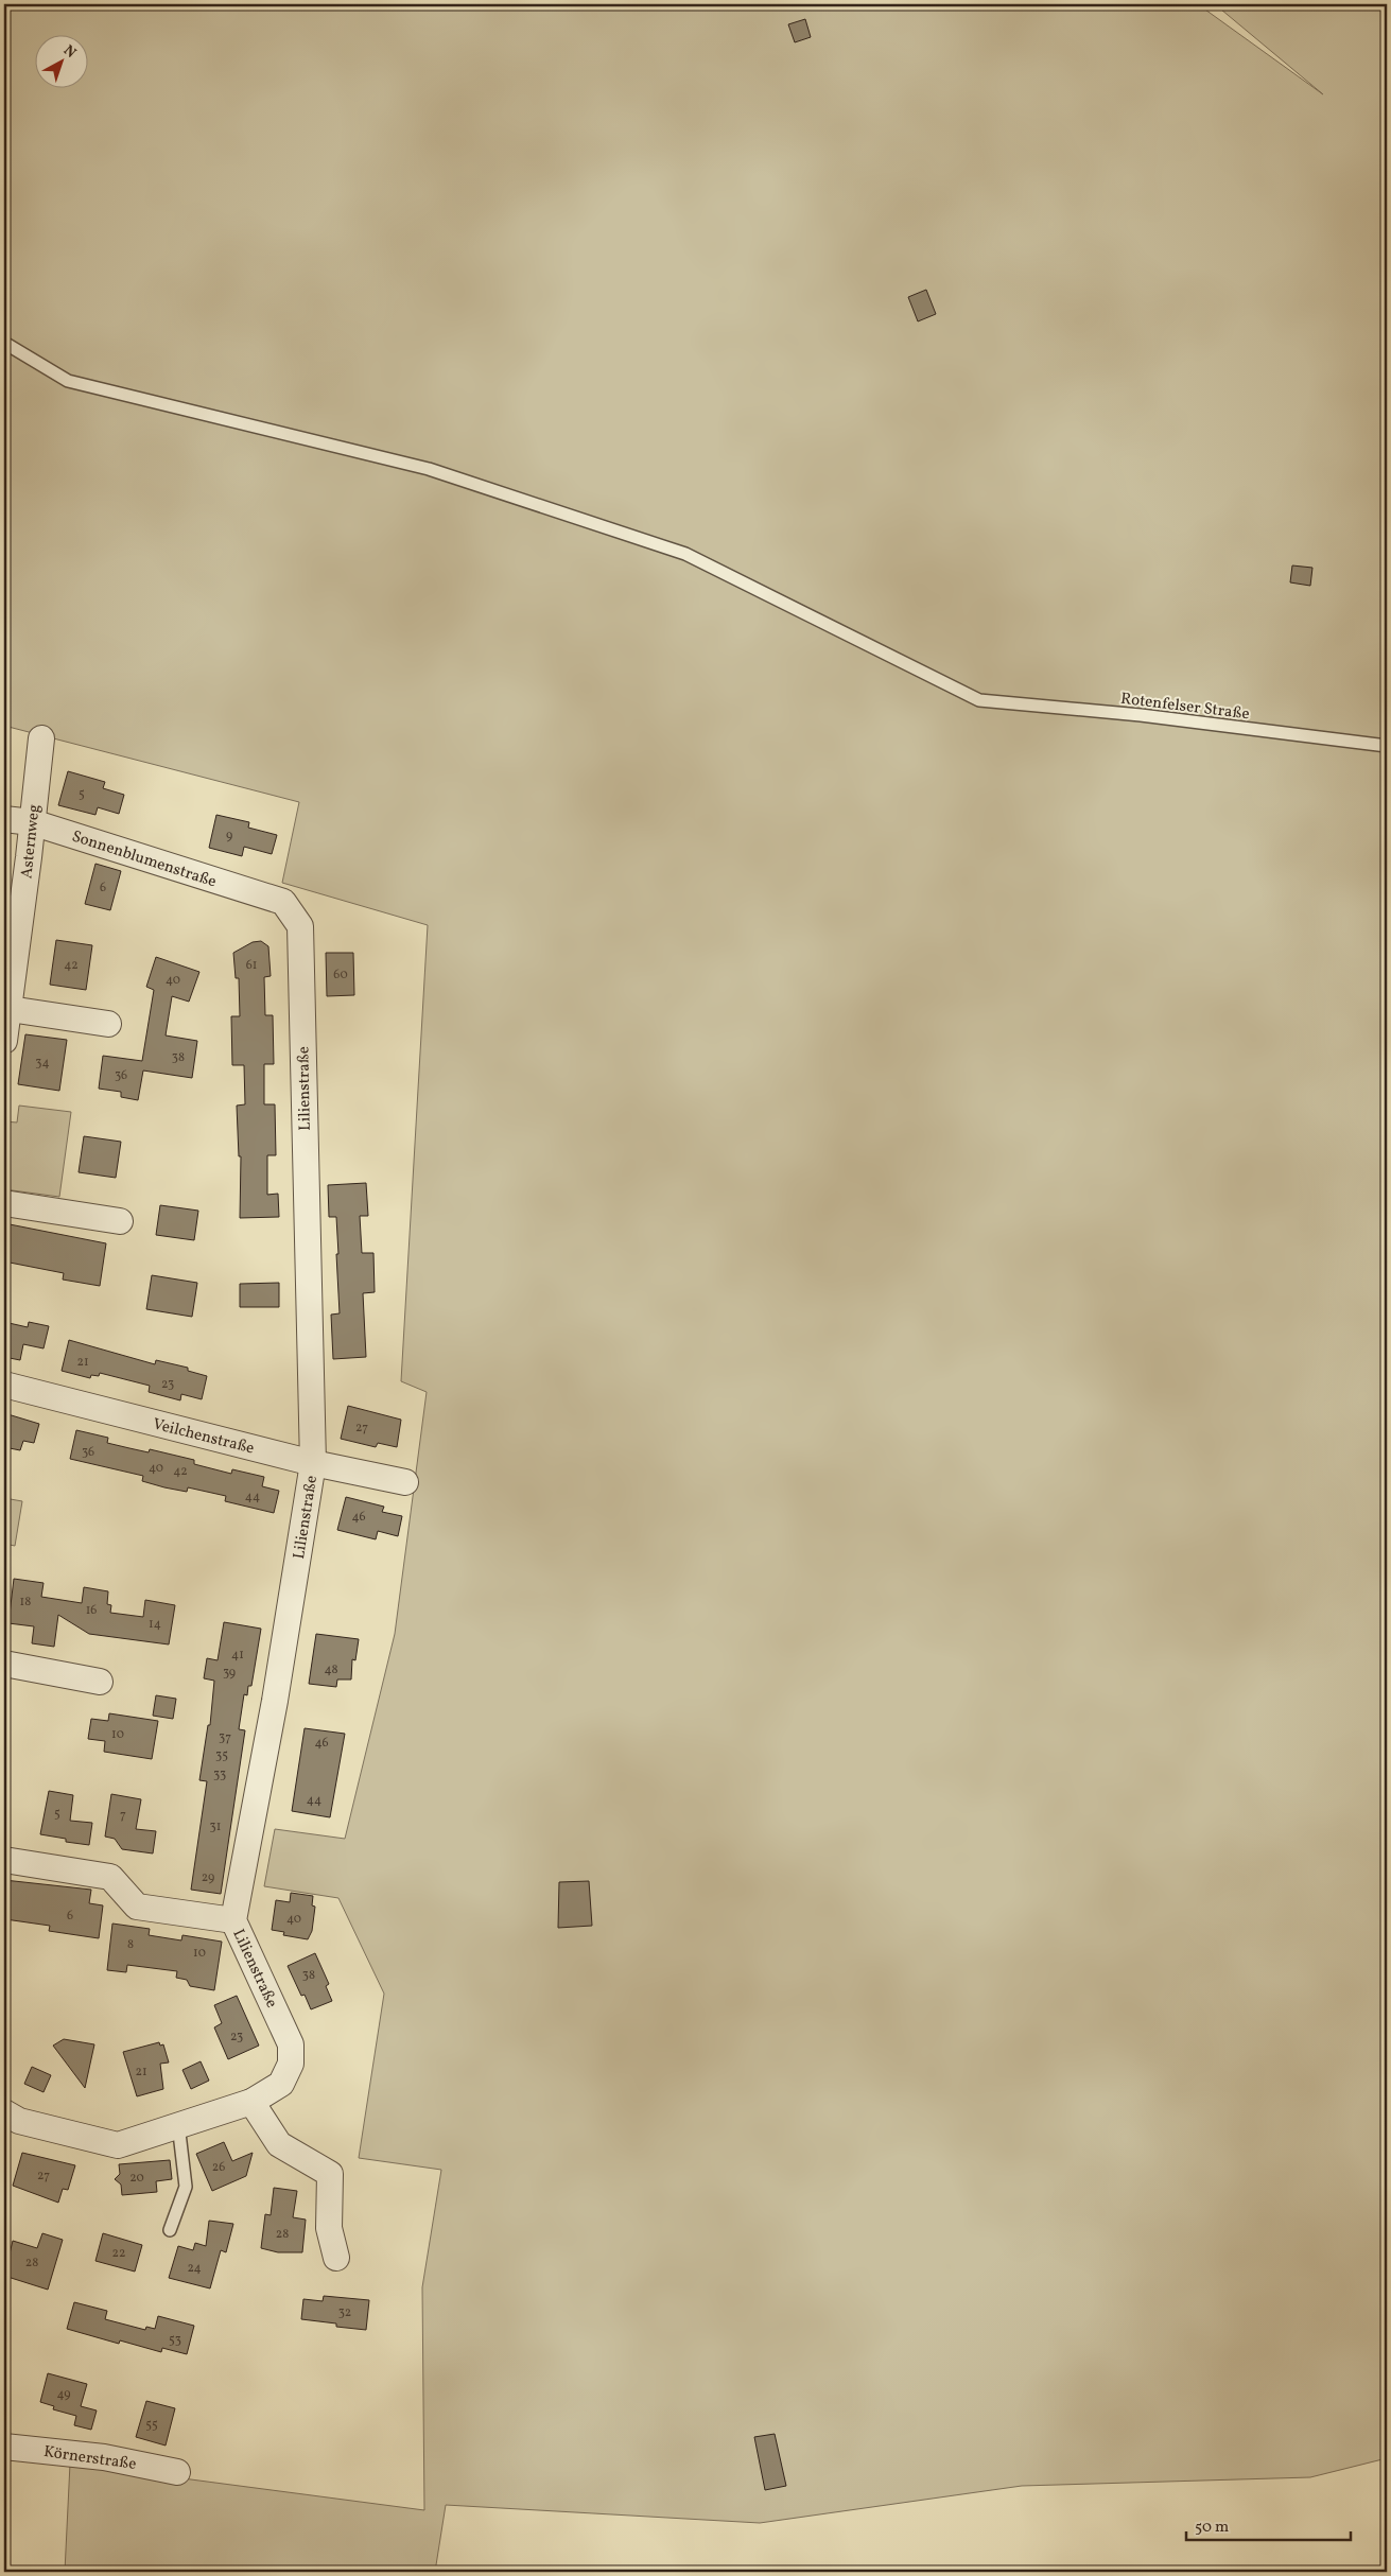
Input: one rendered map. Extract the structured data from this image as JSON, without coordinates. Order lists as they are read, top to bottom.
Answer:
{
  "streets": {
    "street": [
      "Asternweg",
      "Sonnenblumenstraße",
      "Lilienstraße",
      "Veilchenstraße",
      "Körnerstraße"
    ],
    "lane": ["Rotenfelser Straße"]
  },
  "crossings": [
    ["Asternweg", "Sonnenblumenstraße"],
    ["Sonnenblumenstraße", "Lilienstraße"],
    ["Lilienstraße", "Veilchenstraße"]
  ],
  "house_numbers": [
    "5",
    "9",
    "6",
    "42",
    "61",
    "60",
    "40",
    "38",
    "34",
    "36",
    "21",
    "23",
    "27",
    "36",
    "40",
    "42",
    "44",
    "46",
    "18",
    "16",
    "14",
    "41",
    "48",
    "39",
    "10",
    "37",
    "46",
    "35",
    "33",
    "44",
    "5",
    "7",
    "31",
    "29",
    "6",
    "40",
    "8",
    "10",
    "38",
    "23",
    "21",
    "26",
    "27",
    "20",
    "28",
    "22",
    "28",
    "24",
    "32",
    "53",
    "49",
    "55"
  ],
  "scale_bar": "50 m",
  "north": "top right"
}
